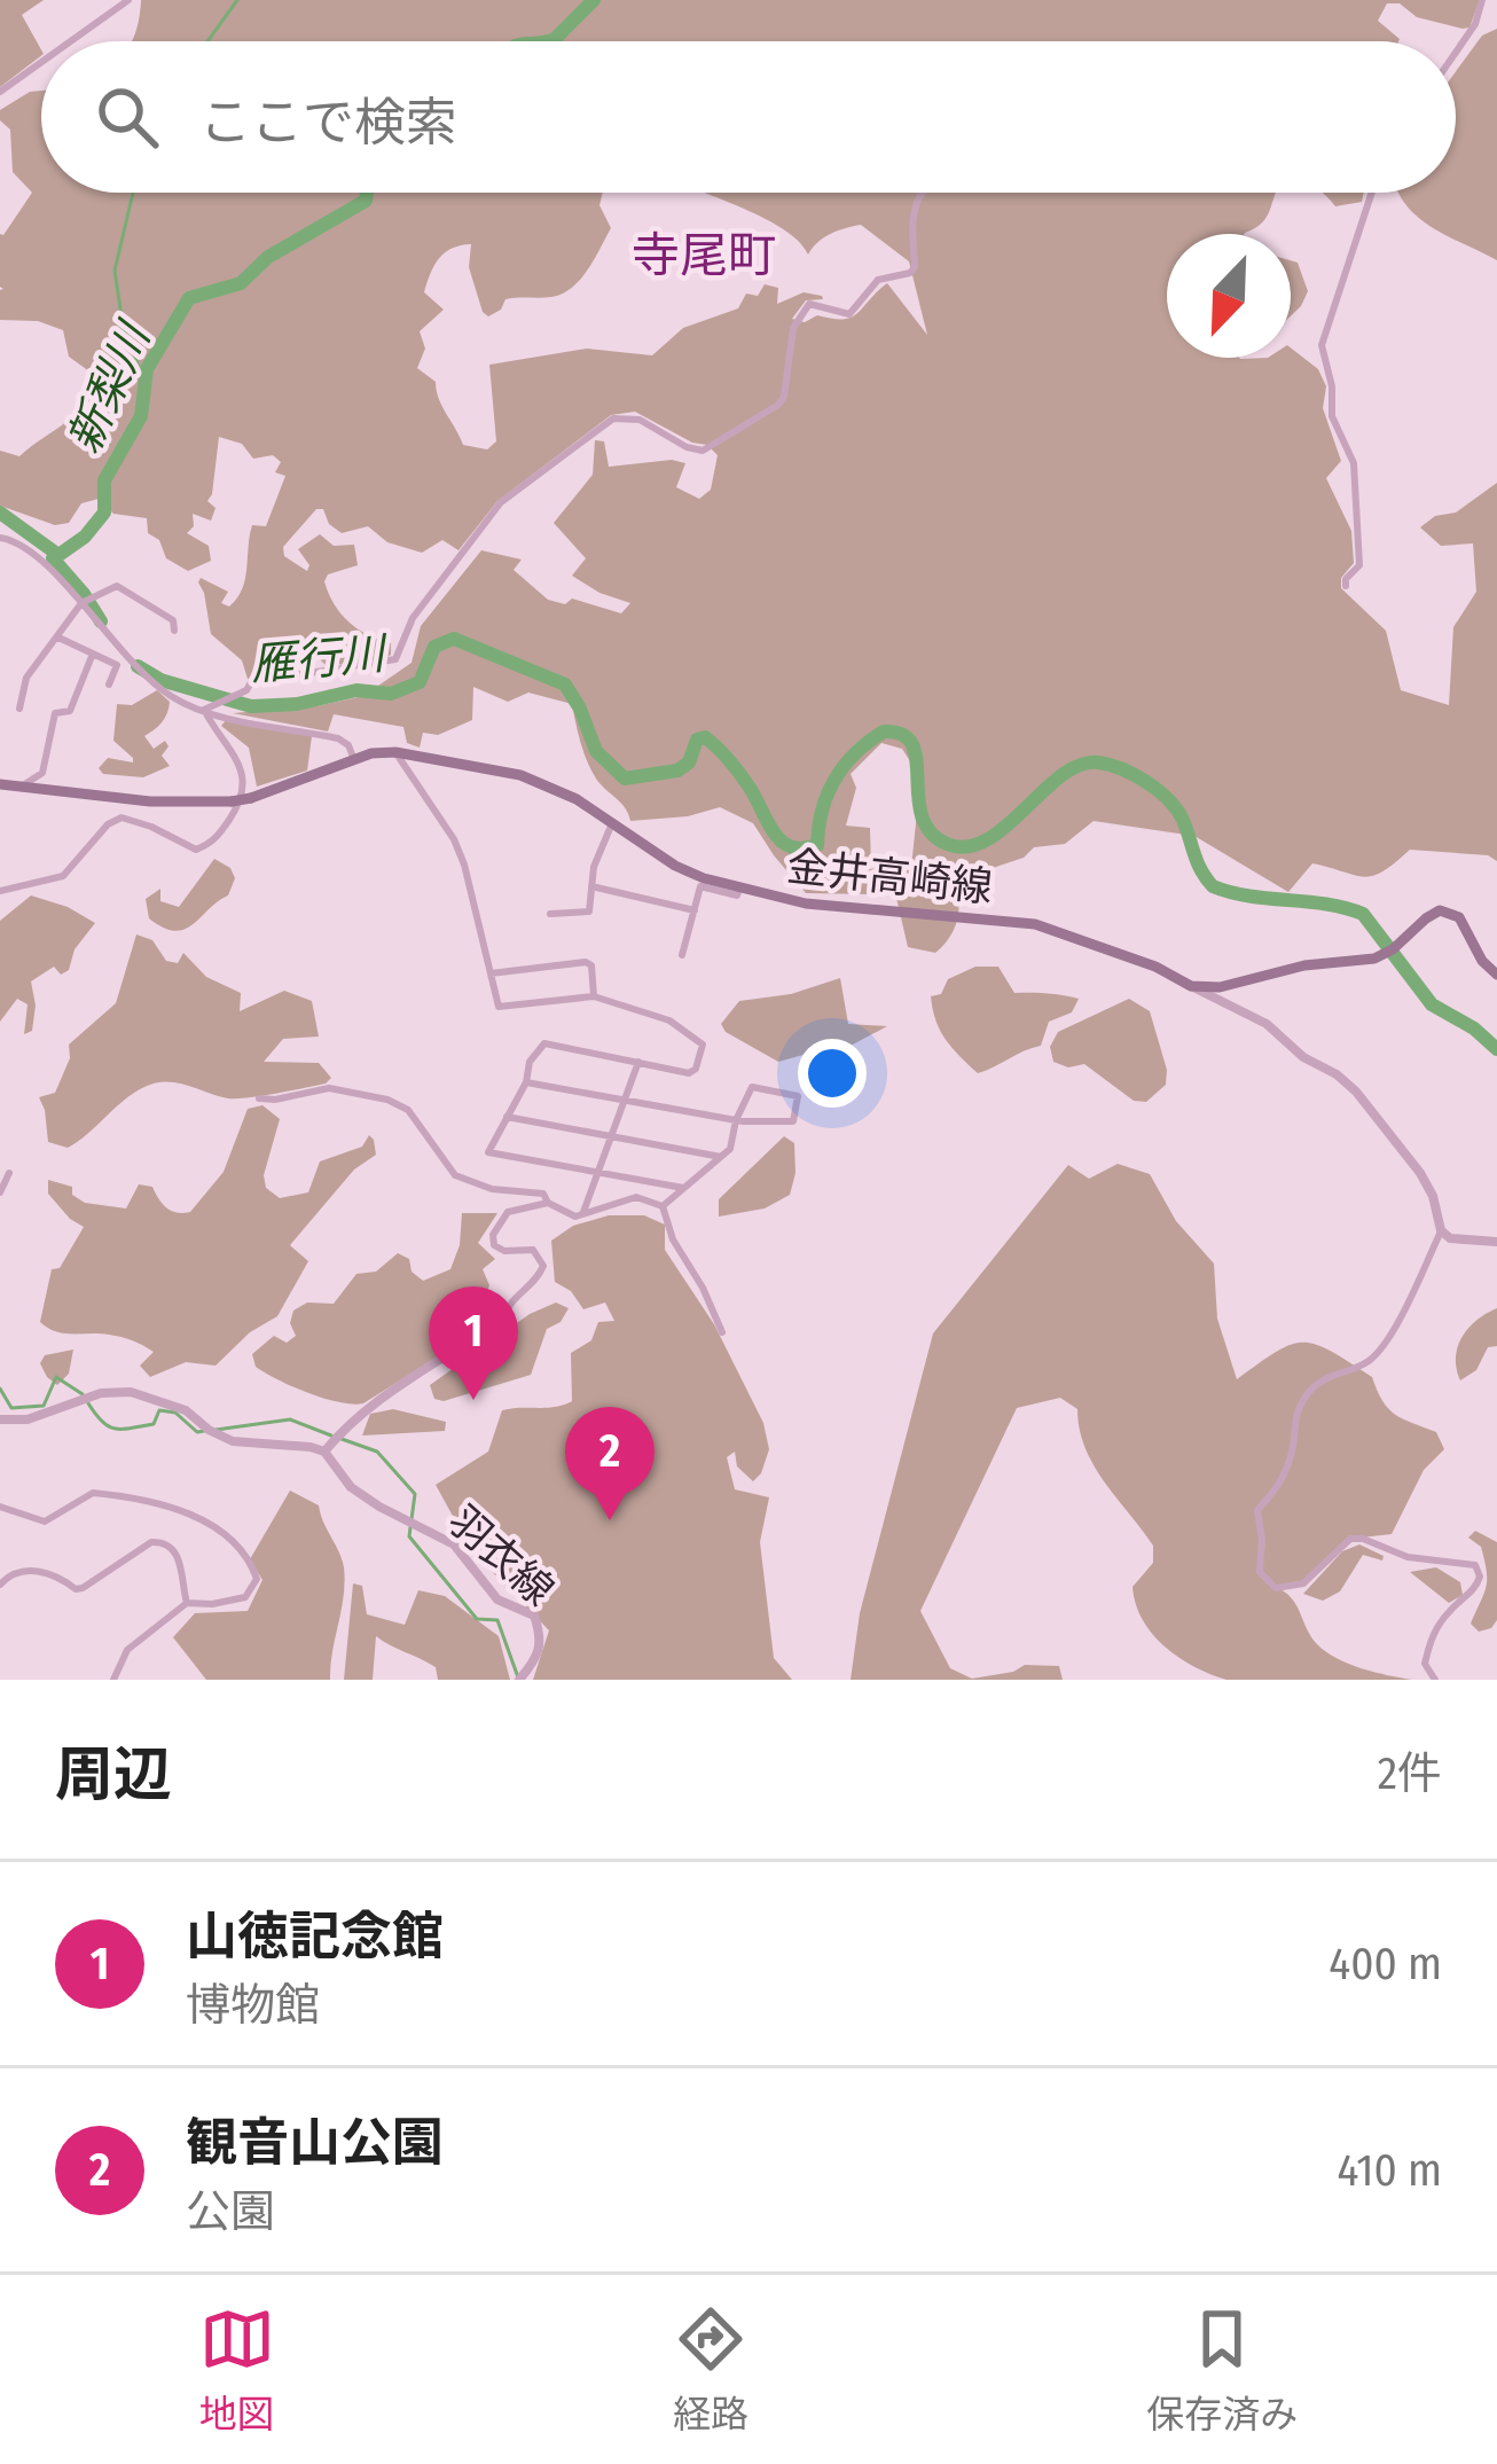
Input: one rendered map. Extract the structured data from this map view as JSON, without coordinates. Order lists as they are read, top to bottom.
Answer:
{
  "streets": {
    "main road": ["金井高崎線"],
    "street": ["羽衣線"]
  },
  "districts": ["寺尾町"],
  "water": ["新梨川", "雁行川"],
  "north": "bottom left",
  "page": {
    "search": "ここで検索",
    "pins": ["1", "2"],
    "heading": ["周辺", "2件"],
    "list": [
      {
        "mark": "1",
        "name": "山徳記念館",
        "note": "博物館",
        "value": "400 m"
      },
      {
        "mark": "2",
        "name": "観音山公園",
        "note": "公園",
        "value": "410 m"
      }
    ],
    "nav": ["地図", "経路", "保存済み"]
  }
}
